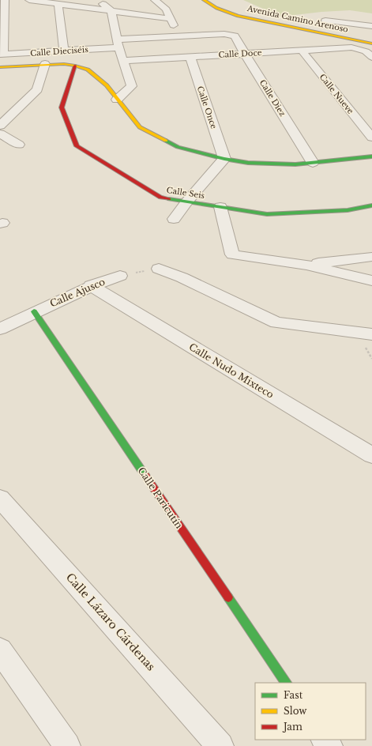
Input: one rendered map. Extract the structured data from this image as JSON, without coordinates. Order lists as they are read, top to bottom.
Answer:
{
  "streets": {
    "street": [
      "Avenida Camino Arenoso",
      "Calle Dieciséis",
      "Calle Doce",
      "Calle Nueve",
      "Calle Diez",
      "Calle Once",
      "Calle Seis",
      "Calle Ajusco",
      "Calle Nudo Mixteco",
      "Calle Paricutín",
      "Calle Lázaro Cárdenas"
    ]
  },
  "crossings": [
    ["Calle Dieciséis", "Calle Diez"],
    ["Calle Doce", "Calle Nueve"],
    ["Calle Doce", "Calle Diez"],
    ["Calle Doce", "Calle Once"],
    ["Calle Ajusco", "Calle Nudo Mixteco"],
    ["Calle Ajusco", "Calle Paricutín"]
  ],
  "legend": ["Fast", "Slow", "Jam"]
}
